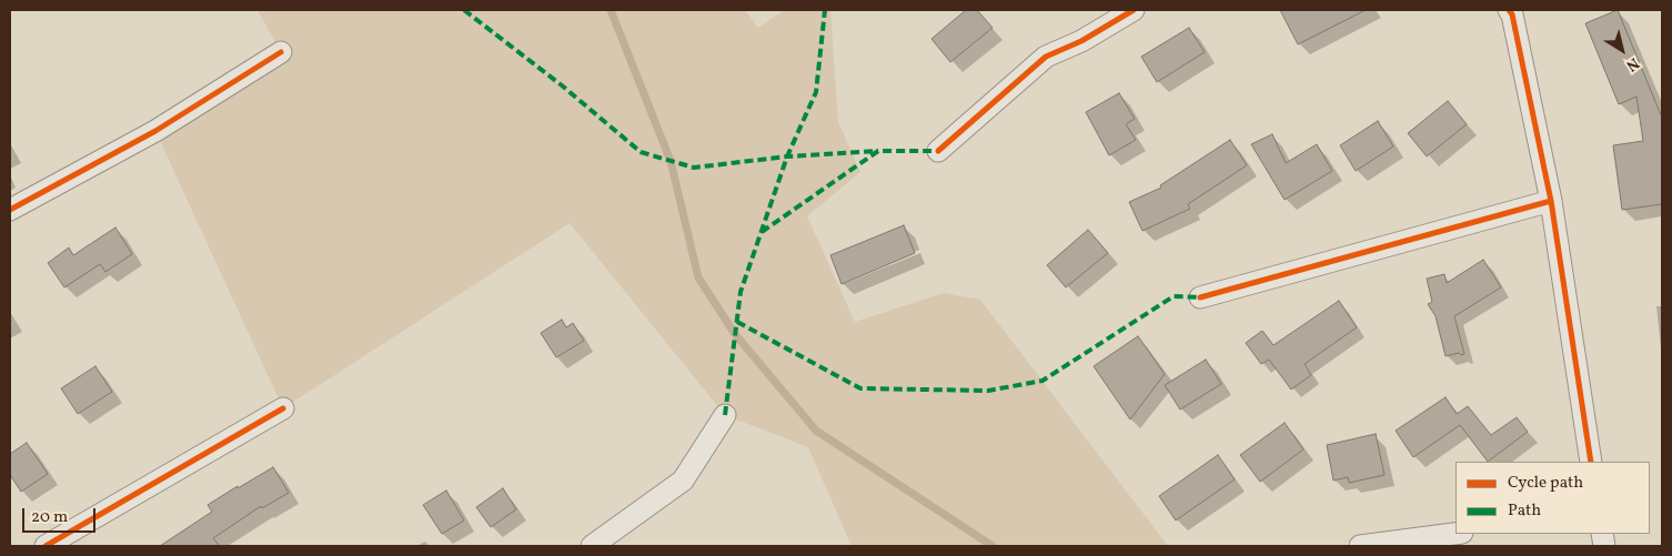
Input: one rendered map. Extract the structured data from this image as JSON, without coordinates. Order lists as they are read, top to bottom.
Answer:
{
  "legend": ["Cycle path", "Path"],
  "scale_bar": "20 m",
  "north": "bottom right"
}
